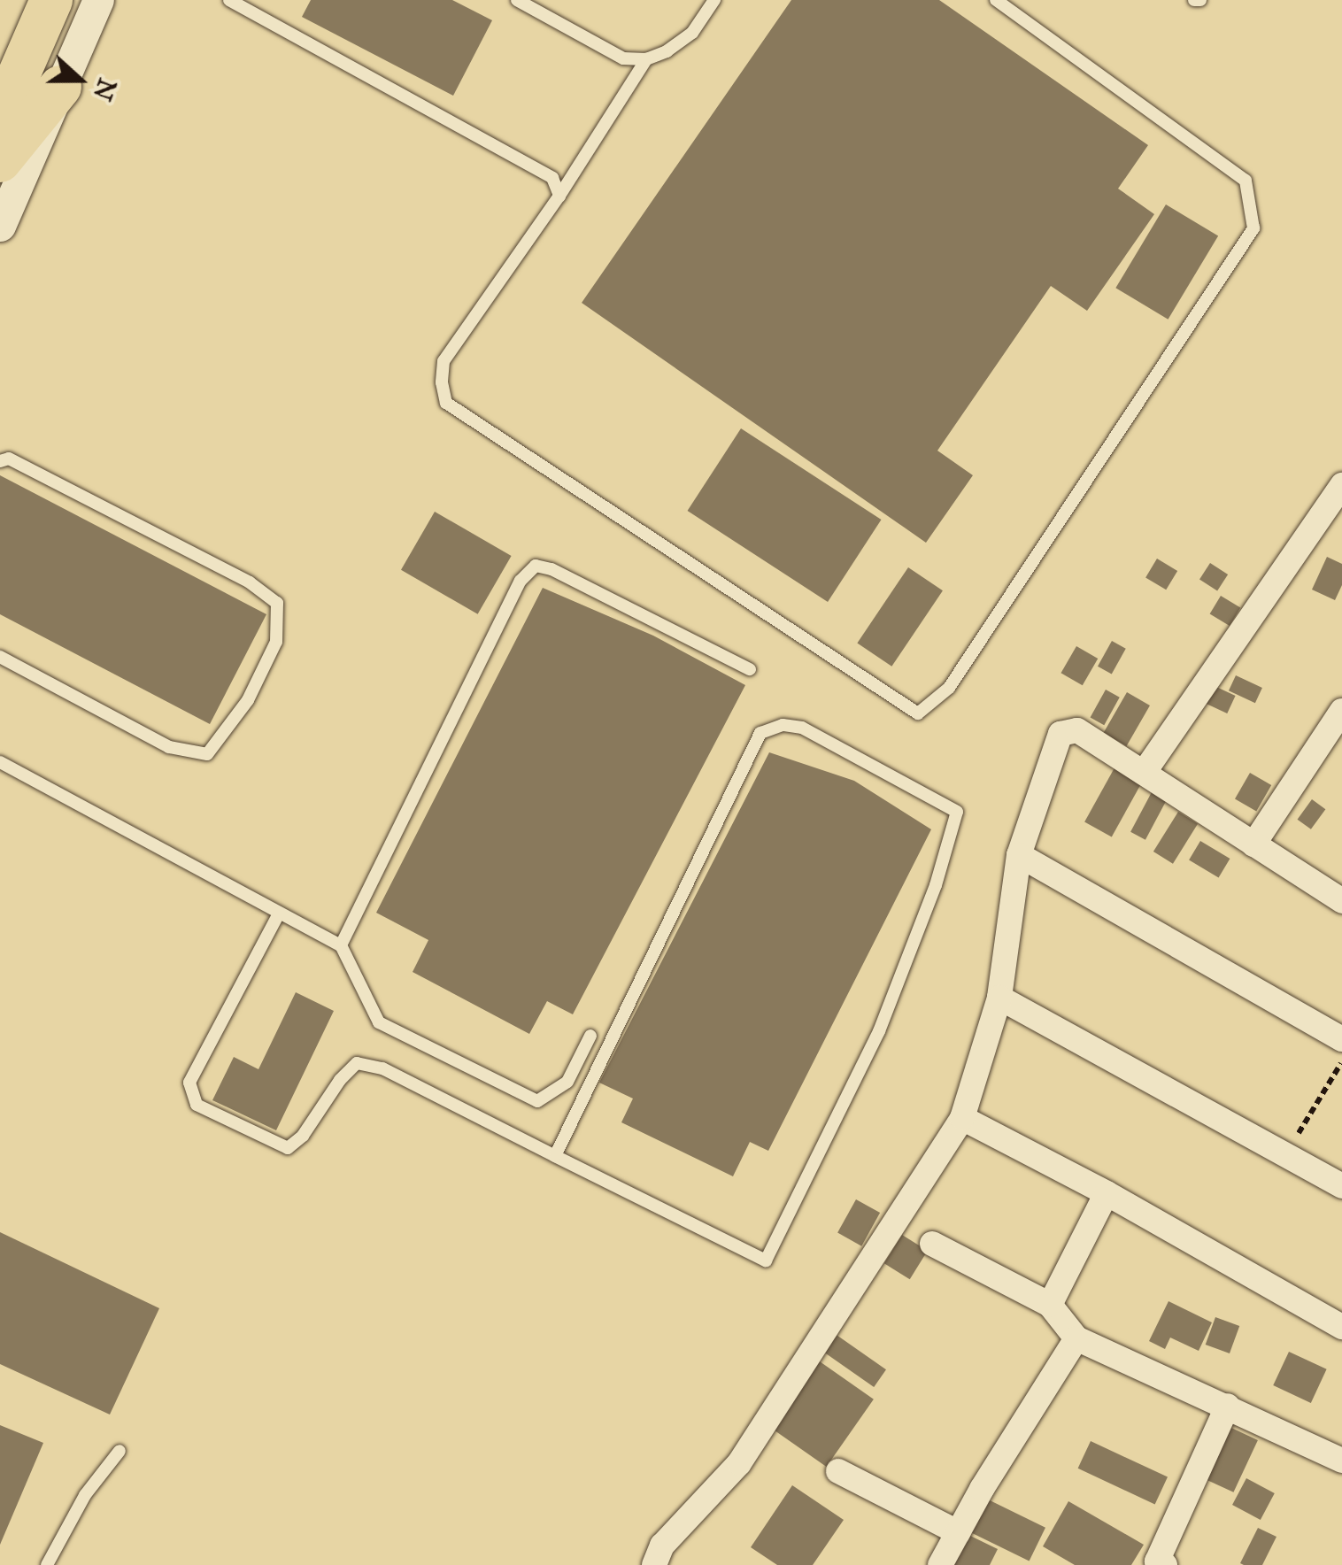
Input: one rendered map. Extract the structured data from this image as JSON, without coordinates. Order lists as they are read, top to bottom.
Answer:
{
  "north": "right"
}
